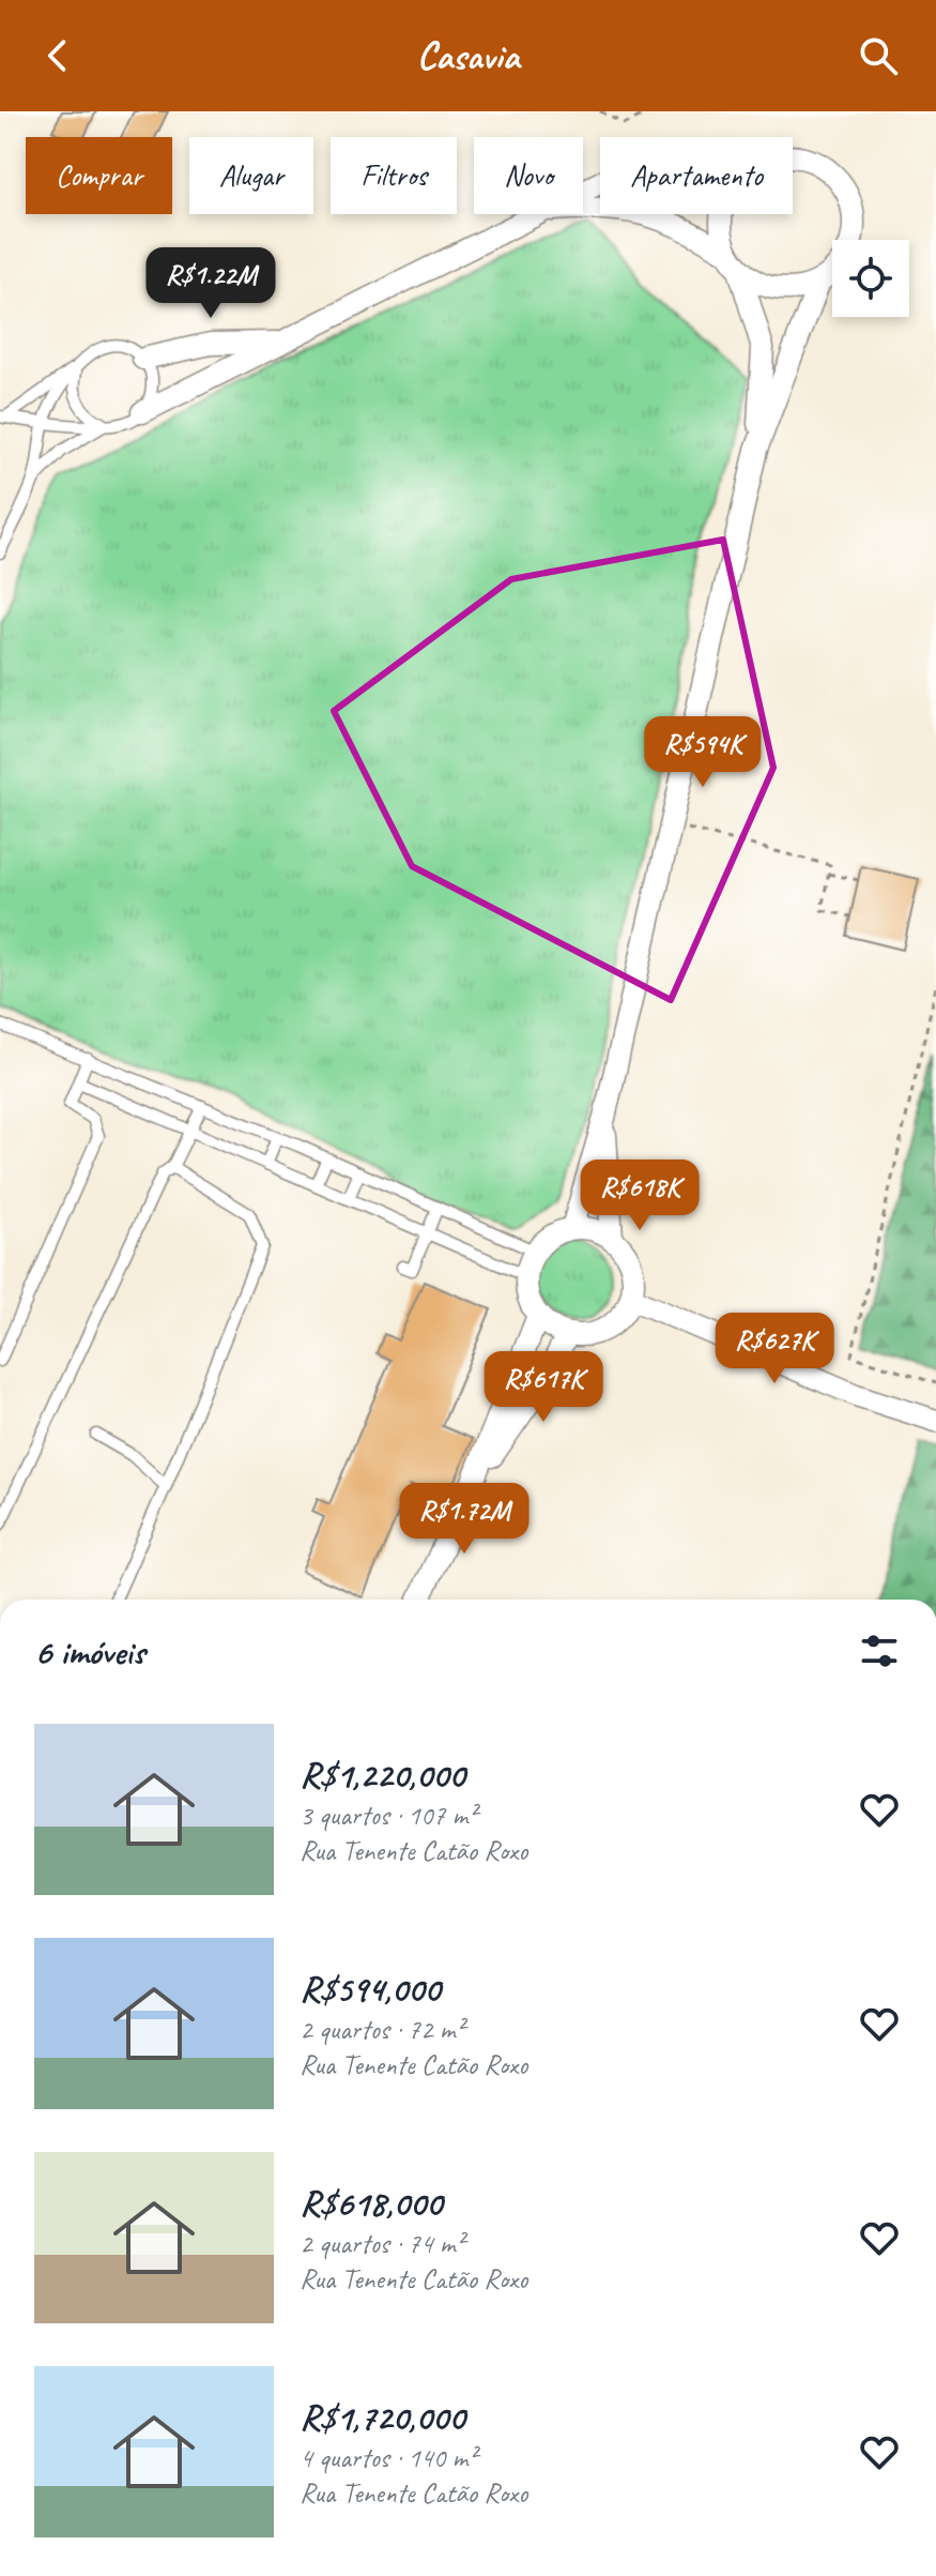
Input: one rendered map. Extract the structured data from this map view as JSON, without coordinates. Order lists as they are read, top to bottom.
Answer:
{
  "page": {
    "header": "Casavia",
    "chip": [
      "Comprar",
      "Alugar",
      "Filtros",
      "Novo",
      "Apartamento"
    ],
    "price": [
      "R$1.22M",
      "R$594K",
      "R$618K",
      "R$627K",
      "R$617K",
      "R$1.72M"
    ],
    "heading": "6 imóveis",
    "list": [
      {
        "name": "R$1,220,000",
        "note": "3 quartos · 107 m² · Rua Tenente Catão Roxo"
      },
      {
        "name": "R$594,000",
        "note": "2 quartos · 72 m² · Rua Tenente Catão Roxo"
      },
      {
        "name": "R$618,000",
        "note": "2 quartos · 74 m² · Rua Tenente Catão Roxo"
      },
      {
        "name": "R$1,720,000",
        "note": "4 quartos · 140 m² · Rua Tenente Catão Roxo"
      }
    ]
  }
}
